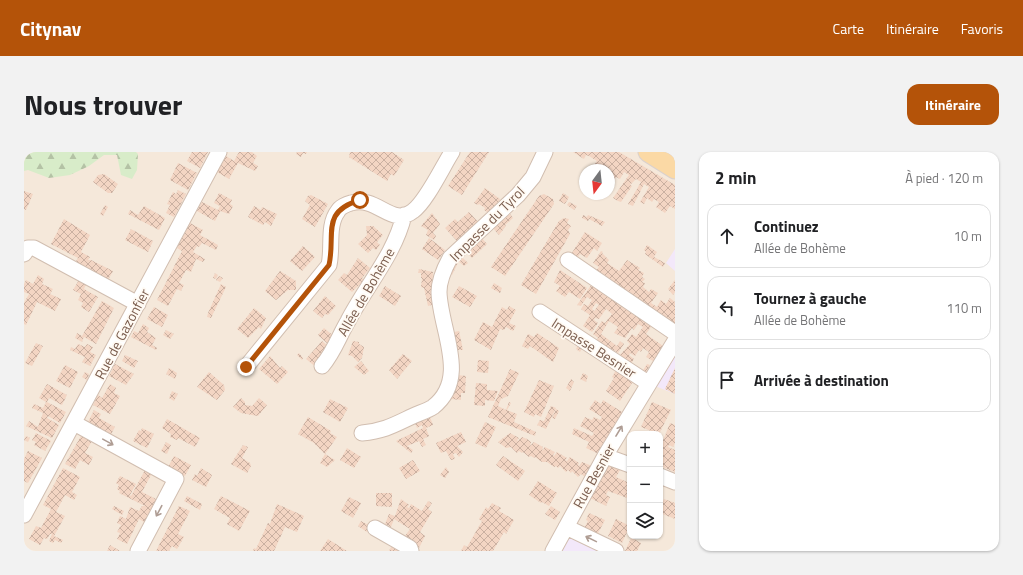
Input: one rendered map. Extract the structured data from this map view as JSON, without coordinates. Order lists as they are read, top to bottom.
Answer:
{
  "streets": {
    "street": [
      "Impasse du Tyrol",
      "Allée de Bohème",
      "Rue de Gazonfier",
      "Impasse Besnier",
      "Rue Besnier"
    ]
  },
  "crossings": [
    ["Impasse Besnier", "Rue Besnier"]
  ],
  "north": "bottom",
  "page": {
    "header": "Citynav",
    "nav": ["Carte", "Itinéraire", "Favoris"],
    "title": "Nous trouver",
    "buttons": "Itinéraire",
    "heading": ["2 min", "À pied · 120 m"],
    "list": [
      ["Continuez", "Allée de Bohème", "10 m"],
      ["Tournez à gauche", "Allée de Bohème", "110 m"],
      "Arrivée à destination"
    ],
    "map_buttons": ["+", "−"]
  }
}
